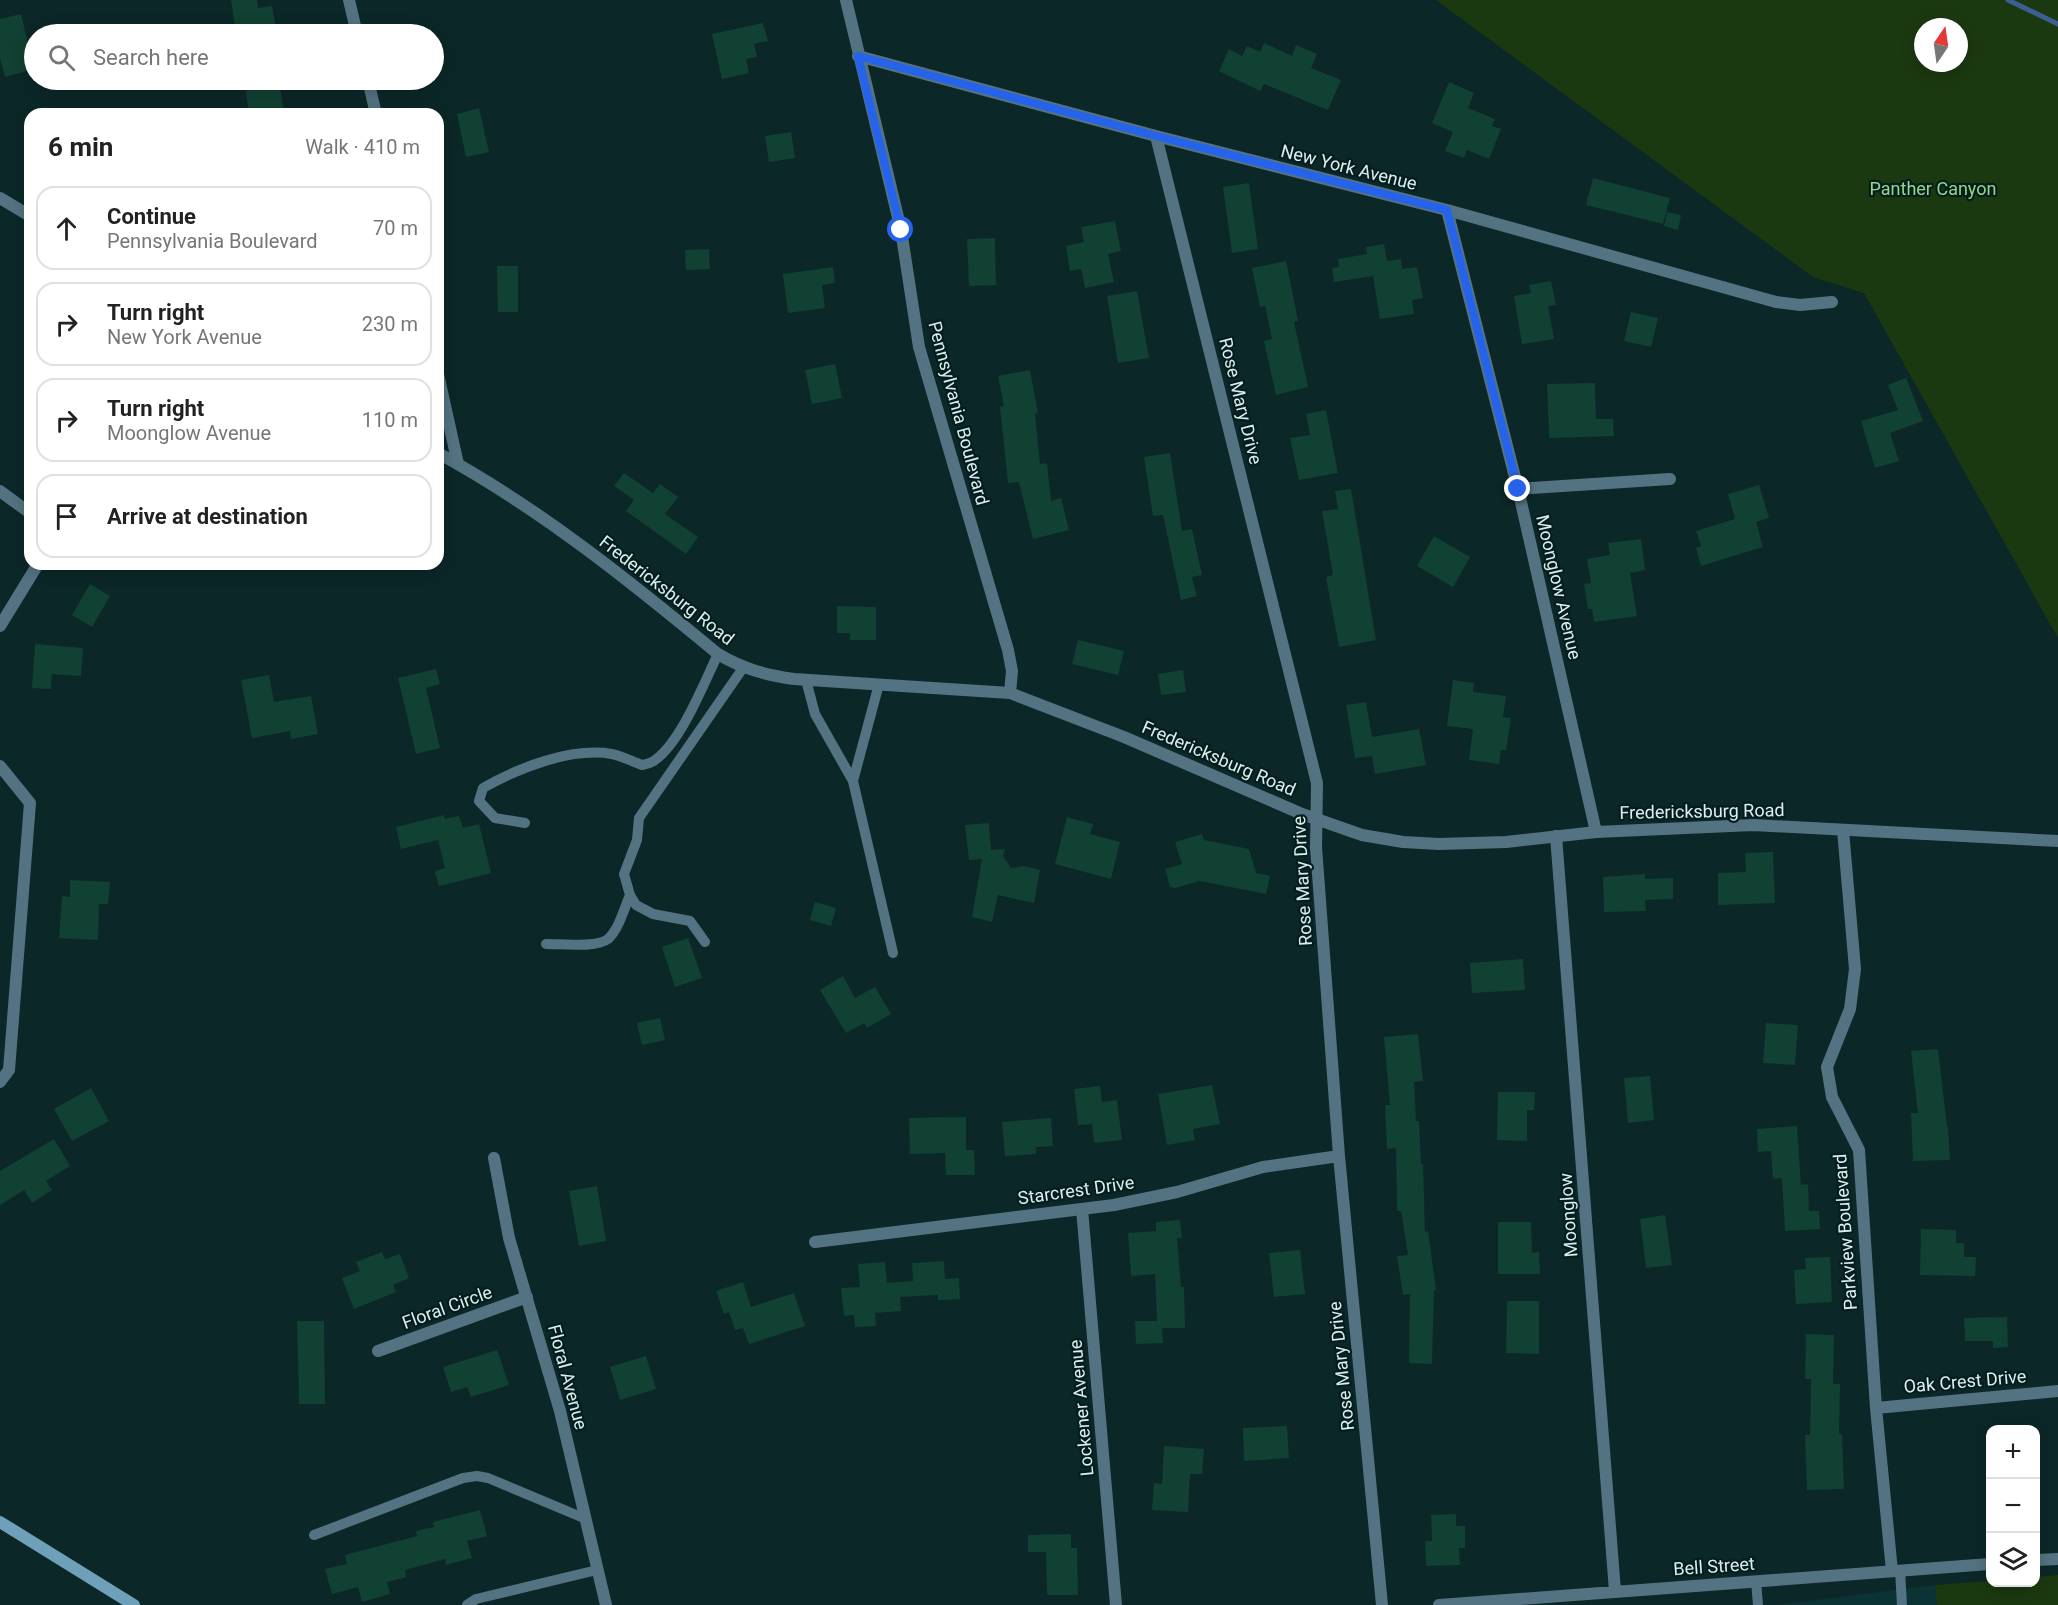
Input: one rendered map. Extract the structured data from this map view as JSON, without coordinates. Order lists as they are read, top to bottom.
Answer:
{
  "streets": {
    "street": [
      "New York Avenue",
      "Rose Mary Drive",
      "Pennsylvania Boulevard",
      "Moonglow Avenue",
      "Fredericksburg Road",
      "Starcrest Drive",
      "Moonglow",
      "Parkview Boulevard",
      "Floral Circle",
      "Floral Avenue",
      "Oak Crest Drive",
      "Lockener Avenue",
      "Bell Street"
    ]
  },
  "crossings": [
    ["New York Avenue", "Rose Mary Drive"],
    ["New York Avenue", "Pennsylvania Boulevard"],
    ["New York Avenue", "Moonglow Avenue"],
    ["Rose Mary Drive", "Fredericksburg Road"],
    ["Rose Mary Drive", "Starcrest Drive"],
    ["Pennsylvania Boulevard", "Fredericksburg Road"],
    ["Moonglow Avenue", "Fredericksburg Road"],
    ["Fredericksburg Road", "Moonglow"],
    ["Fredericksburg Road", "Parkview Boulevard"],
    ["Starcrest Drive", "Lockener Avenue"],
    ["Moonglow", "Bell Street"],
    ["Parkview Boulevard", "Oak Crest Drive"],
    ["Parkview Boulevard", "Bell Street"],
    ["Floral Circle", "Floral Avenue"]
  ],
  "parks": ["Panther Canyon"],
  "north": "top",
  "page": {
    "search": "Search here",
    "heading": ["6 min", "Walk · 410 m"],
    "list": [
      ["Continue", "Pennsylvania Boulevard", "70 m"],
      ["Turn right", "New York Avenue", "230 m"],
      ["Turn right", "Moonglow Avenue", "110 m"],
      "Arrive at destination"
    ],
    "map_buttons": ["+", "−"]
  }
}
